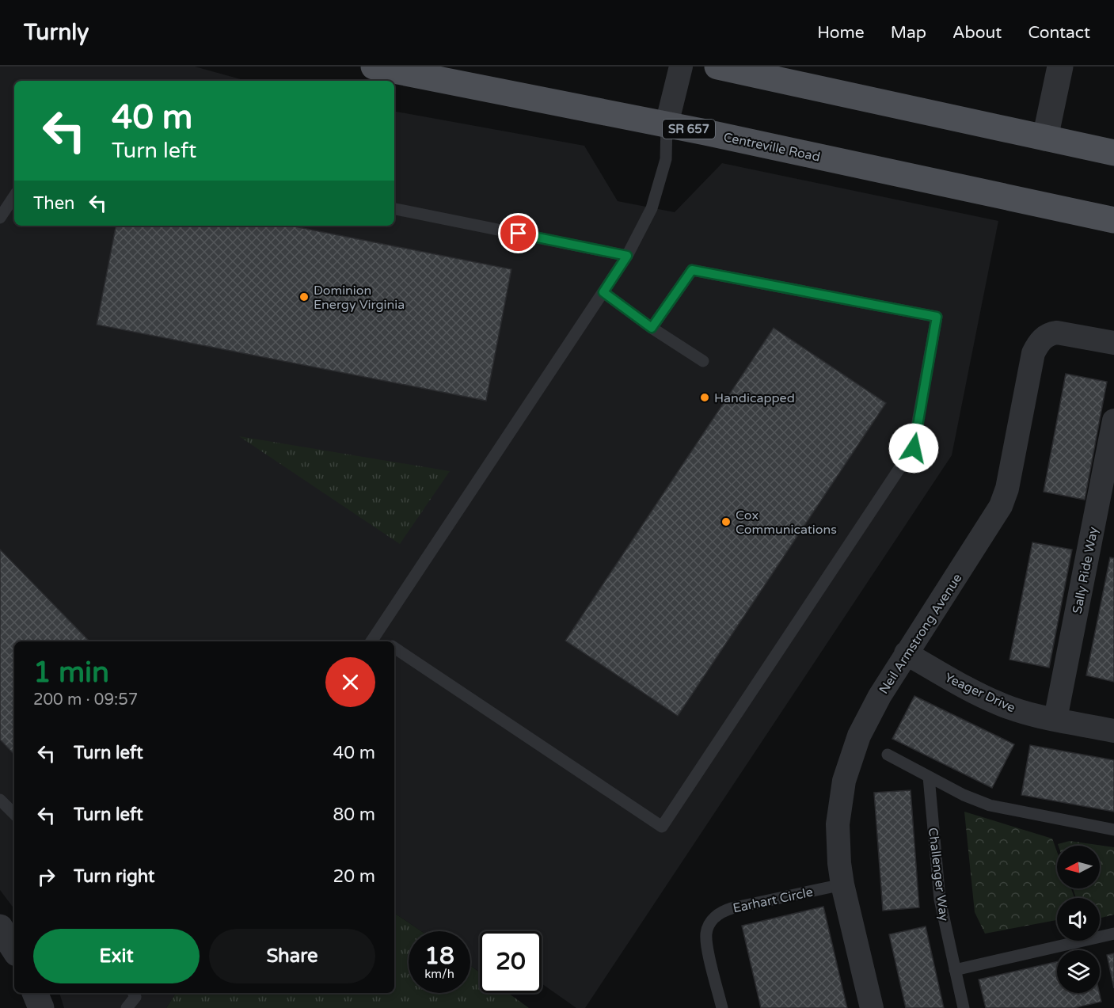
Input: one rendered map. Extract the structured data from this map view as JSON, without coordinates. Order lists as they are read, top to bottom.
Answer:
{
  "streets": {
    "main road": ["SR 657", "Centreville Road"],
    "street": ["Sally Ride Way", "Neil Armstrong Avenue", "Yeager Drive"],
    "lane": ["Challenger Way", "Earhart Circle"]
  },
  "crossings": [
    ["Sally Ride Way", "Yeager Drive"],
    ["Neil Armstrong Avenue", "Yeager Drive"],
    ["Neil Armstrong Avenue", "Earhart Circle"]
  ],
  "places": ["Dominion Energy Virginia", "Handicapped", "Cox Communications"],
  "north": "left",
  "page": {
    "header": "Turnly",
    "nav": [
      "Home",
      "Map",
      "About",
      "Contact"
    ],
    "turn": ["40 m", "Turn left"],
    "then": "Then",
    "heading": ["1 min", "200 m · 09:57"],
    "list": [
      {
        "name": "Turn left",
        "value": "40 m"
      },
      {
        "name": "Turn left",
        "value": "80 m"
      },
      {
        "name": "Turn right",
        "value": "20 m"
      }
    ],
    "buttons": ["Exit", "Share"],
    "speed": "18 km/h",
    "limit": "20"
  }
}
